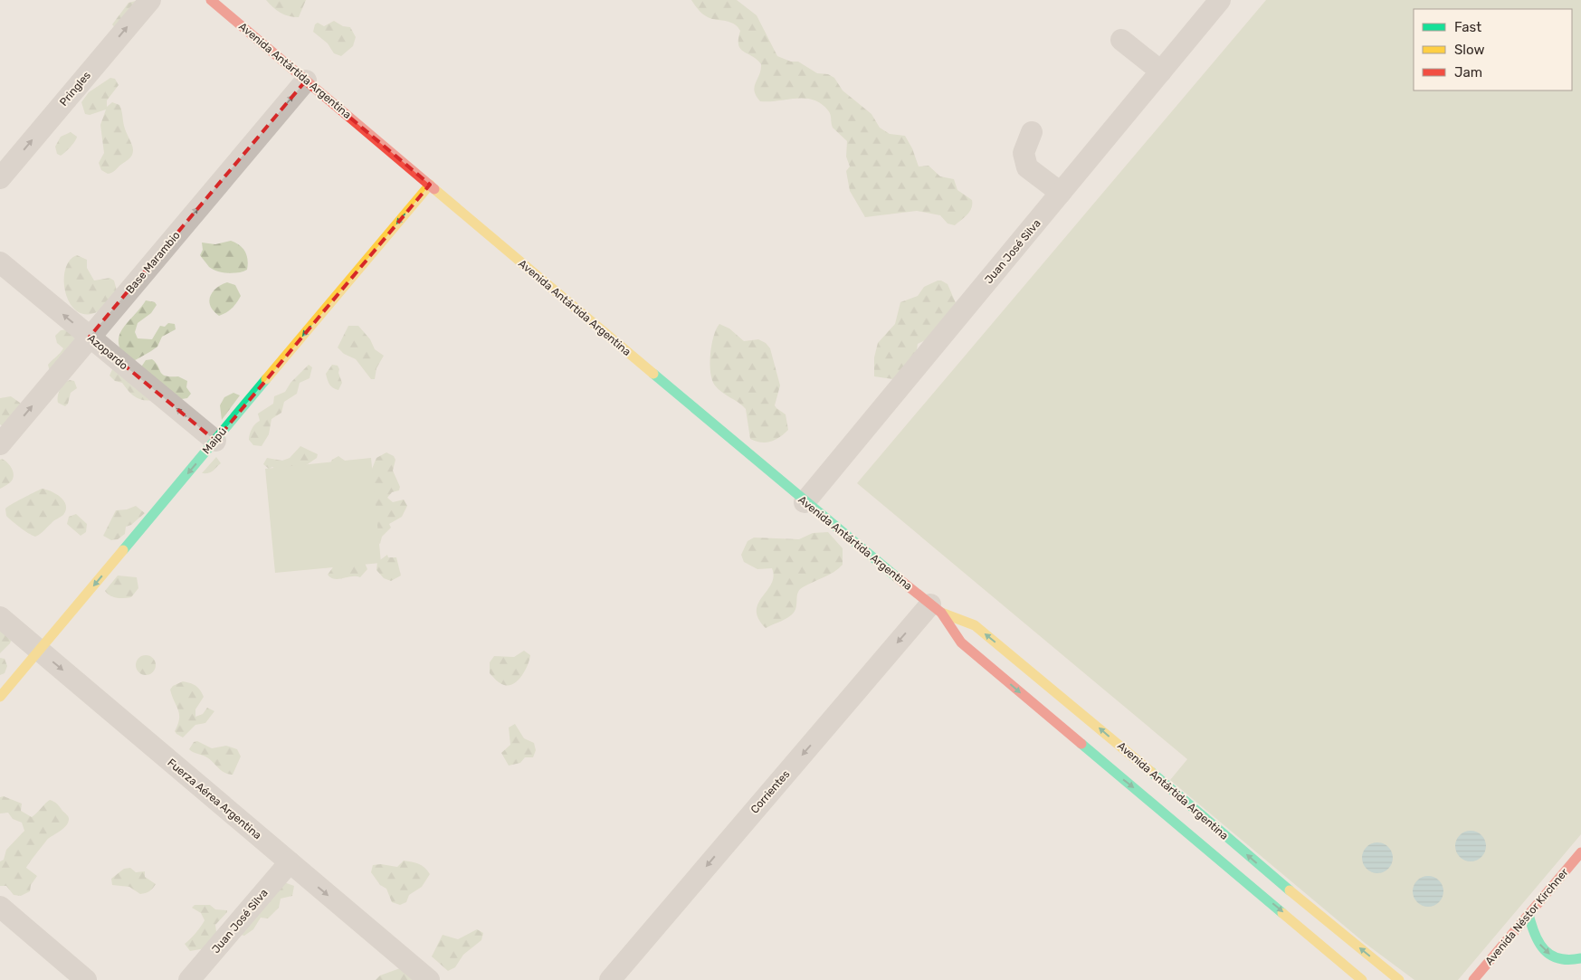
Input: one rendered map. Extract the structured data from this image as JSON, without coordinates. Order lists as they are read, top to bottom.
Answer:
{
  "streets": {
    "main road": ["Avenida Antártida Argentina", "Maipú", "Avenida Néstor Kirchner"],
    "street": [
      "Pringles",
      "Juan José Silva",
      "Base Marambio",
      "Azopardo",
      "Corrientes",
      "Fuerza Aérea Argentina"
    ]
  },
  "crossings": [
    ["Avenida Antártida Argentina", "Juan José Silva"],
    ["Avenida Antártida Argentina", "Base Marambio"],
    ["Avenida Antártida Argentina", "Maipú"],
    ["Avenida Antártida Argentina", "Corrientes"],
    ["Juan José Silva", "Fuerza Aérea Argentina"],
    ["Base Marambio", "Azopardo"],
    ["Azopardo", "Maipú"],
    ["Maipú", "Fuerza Aérea Argentina"]
  ],
  "one_way": [
    "Pringles",
    "Base Marambio",
    "Azopardo",
    "Maipú",
    "Corrientes",
    "Fuerza Aérea Argentina"
  ],
  "legend": ["Fast", "Slow", "Jam"]
}
